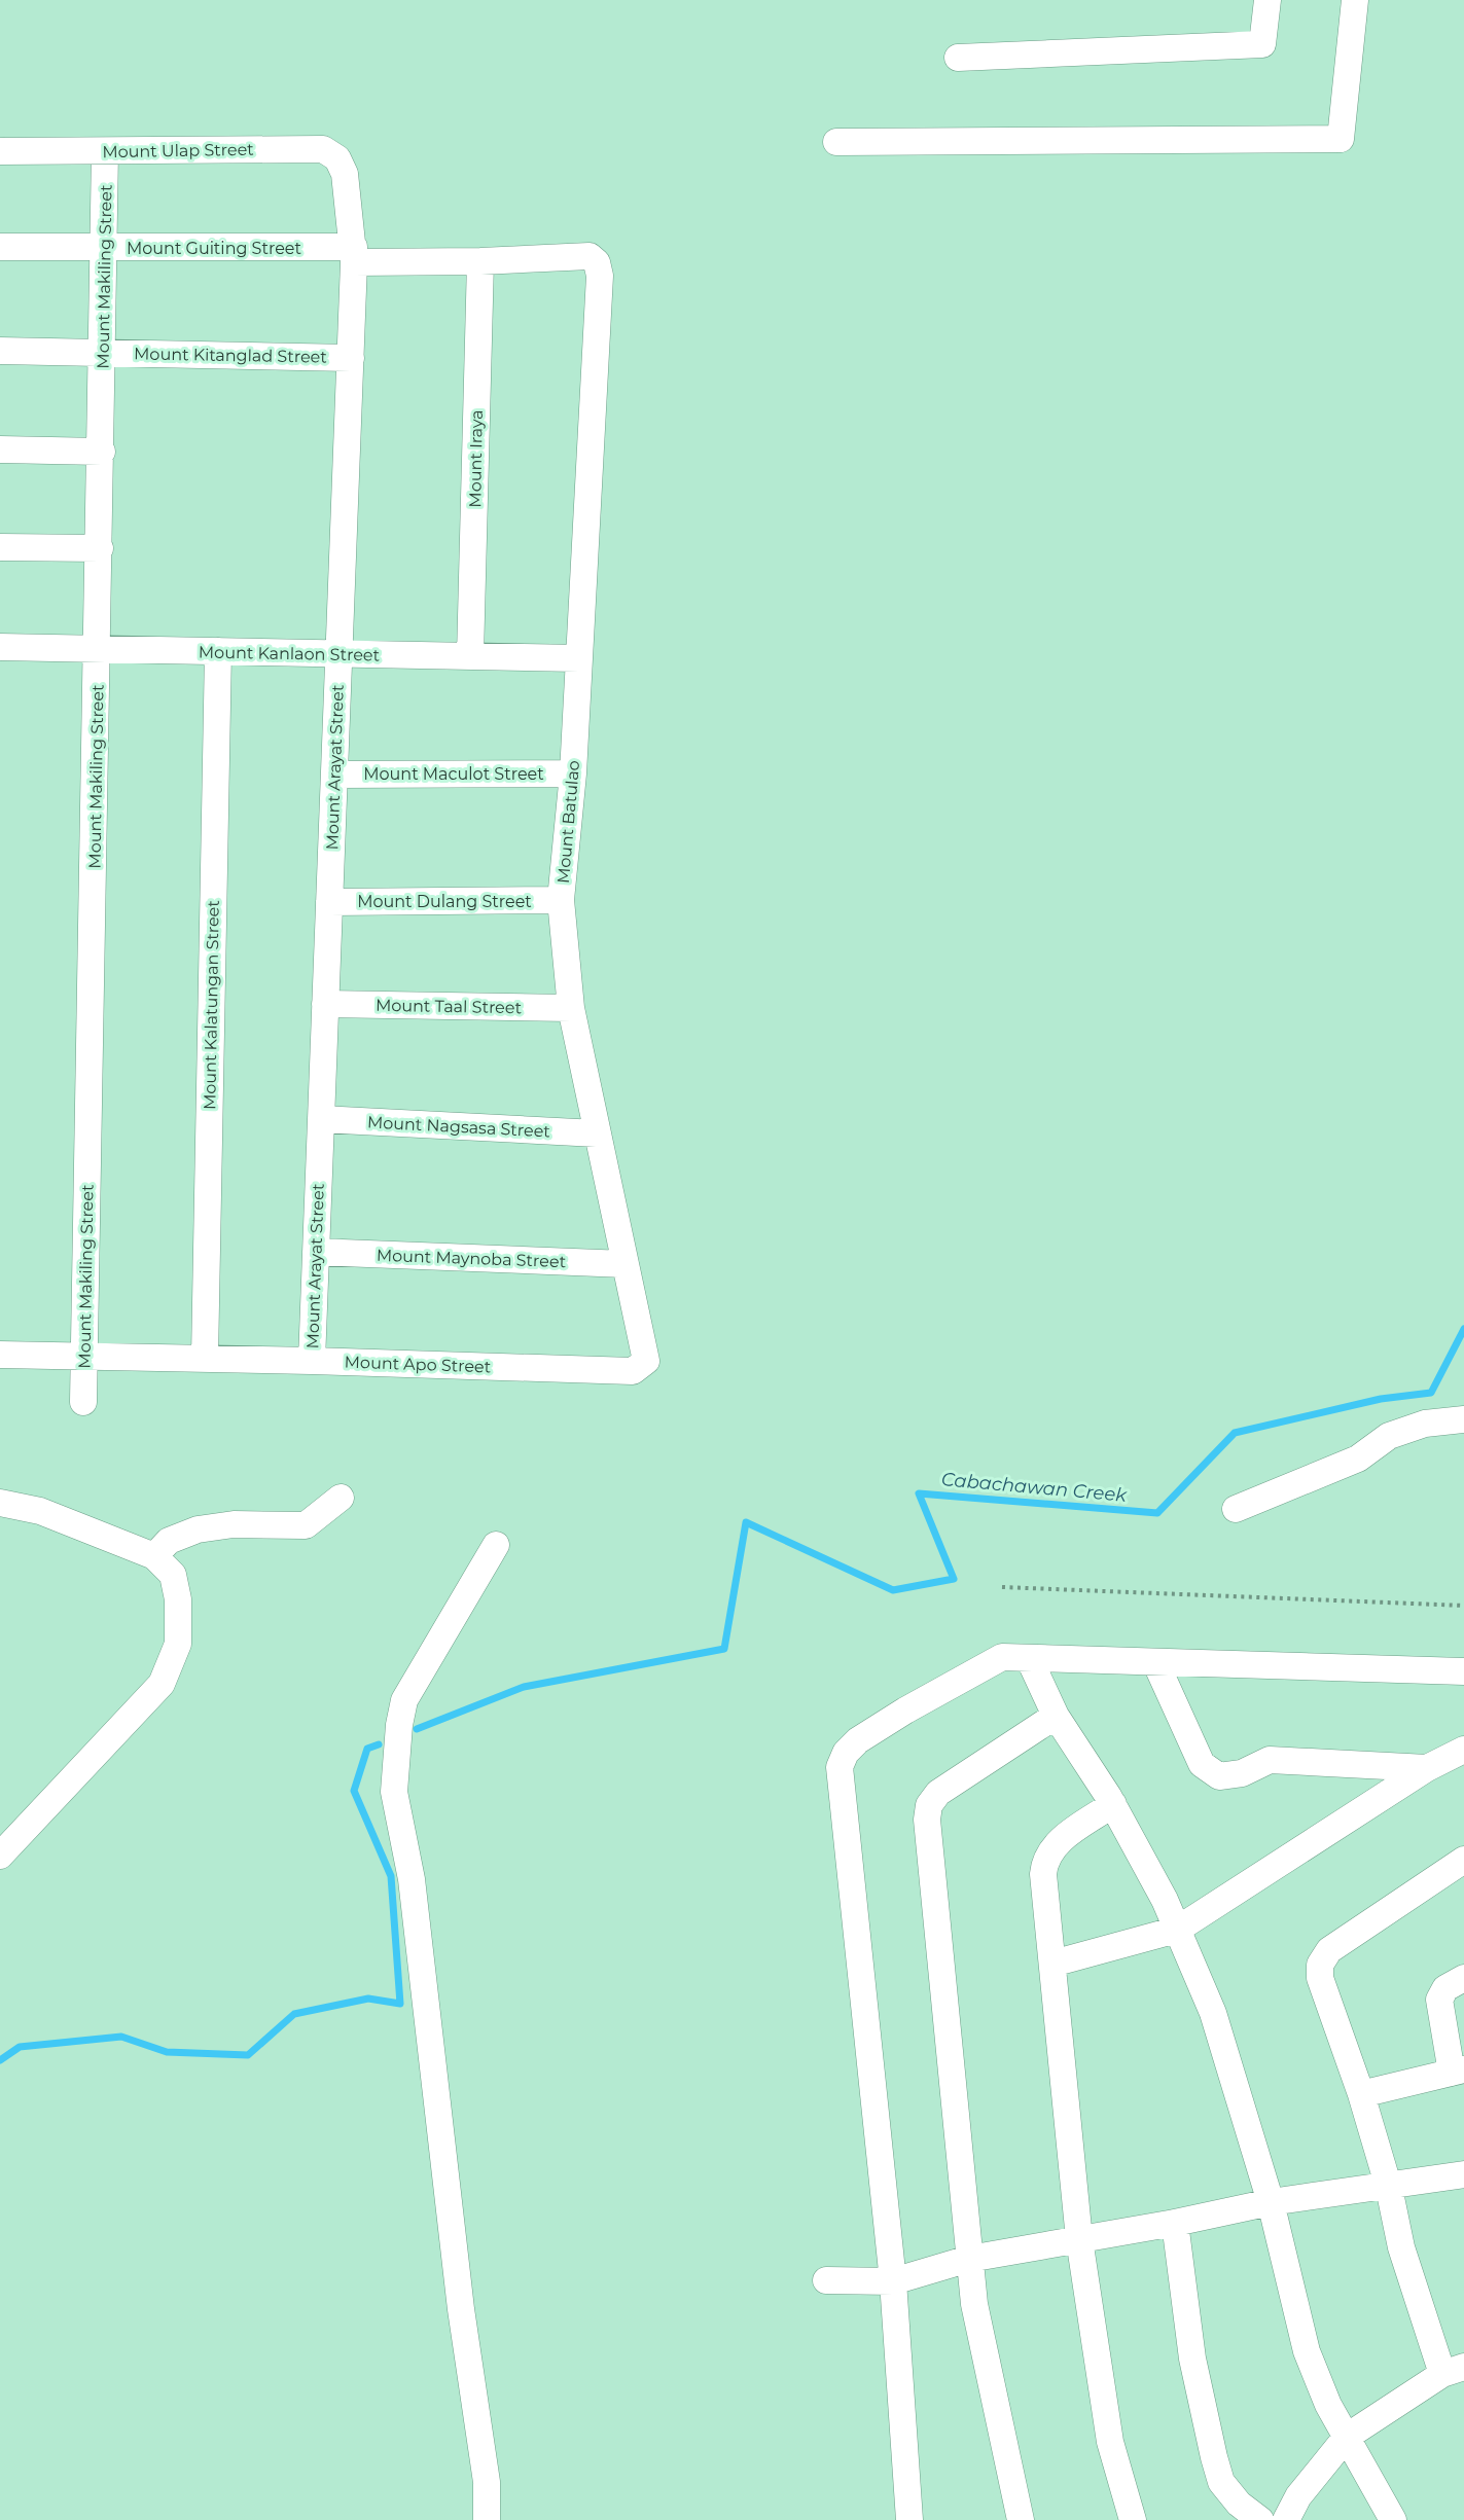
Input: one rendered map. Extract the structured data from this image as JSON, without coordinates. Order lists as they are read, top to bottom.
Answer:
{
  "streets": {
    "street": [
      "Mount Ulap Street",
      "Mount Guiting Street",
      "Mount Makiling Street",
      "Mount Kitanglad Street",
      "Mount Iraya",
      "Mount Kanlaon Street",
      "Mount Arayat Street",
      "Mount Maculot Street",
      "Mount Batulao",
      "Mount Dulang Street",
      "Mount Kalatungan Street",
      "Mount Taal Street",
      "Mount Nagsasa Street",
      "Mount Maynoba Street",
      "Mount Apo Street"
    ]
  },
  "crossings": [
    ["Mount Ulap Street", "Mount Makiling Street"],
    ["Mount Ulap Street", "Mount Arayat Street"],
    ["Mount Guiting Street", "Mount Makiling Street"],
    ["Mount Guiting Street", "Mount Iraya"],
    ["Mount Guiting Street", "Mount Arayat Street"],
    ["Mount Guiting Street", "Mount Batulao"],
    ["Mount Makiling Street", "Mount Kitanglad Street"],
    ["Mount Makiling Street", "Mount Kanlaon Street"],
    ["Mount Makiling Street", "Mount Apo Street"],
    ["Mount Kitanglad Street", "Mount Arayat Street"],
    ["Mount Iraya", "Mount Kanlaon Street"],
    ["Mount Kanlaon Street", "Mount Arayat Street"],
    ["Mount Kanlaon Street", "Mount Batulao"],
    ["Mount Kanlaon Street", "Mount Kalatungan Street"],
    ["Mount Arayat Street", "Mount Maculot Street"],
    ["Mount Arayat Street", "Mount Dulang Street"],
    ["Mount Arayat Street", "Mount Taal Street"],
    ["Mount Arayat Street", "Mount Nagsasa Street"],
    ["Mount Arayat Street", "Mount Maynoba Street"],
    ["Mount Arayat Street", "Mount Apo Street"],
    ["Mount Maculot Street", "Mount Batulao"],
    ["Mount Batulao", "Mount Dulang Street"],
    ["Mount Batulao", "Mount Taal Street"],
    ["Mount Batulao", "Mount Nagsasa Street"],
    ["Mount Batulao", "Mount Maynoba Street"],
    ["Mount Batulao", "Mount Apo Street"],
    ["Mount Kalatungan Street", "Mount Apo Street"]
  ],
  "water": ["Cabachawan Creek"]
}
